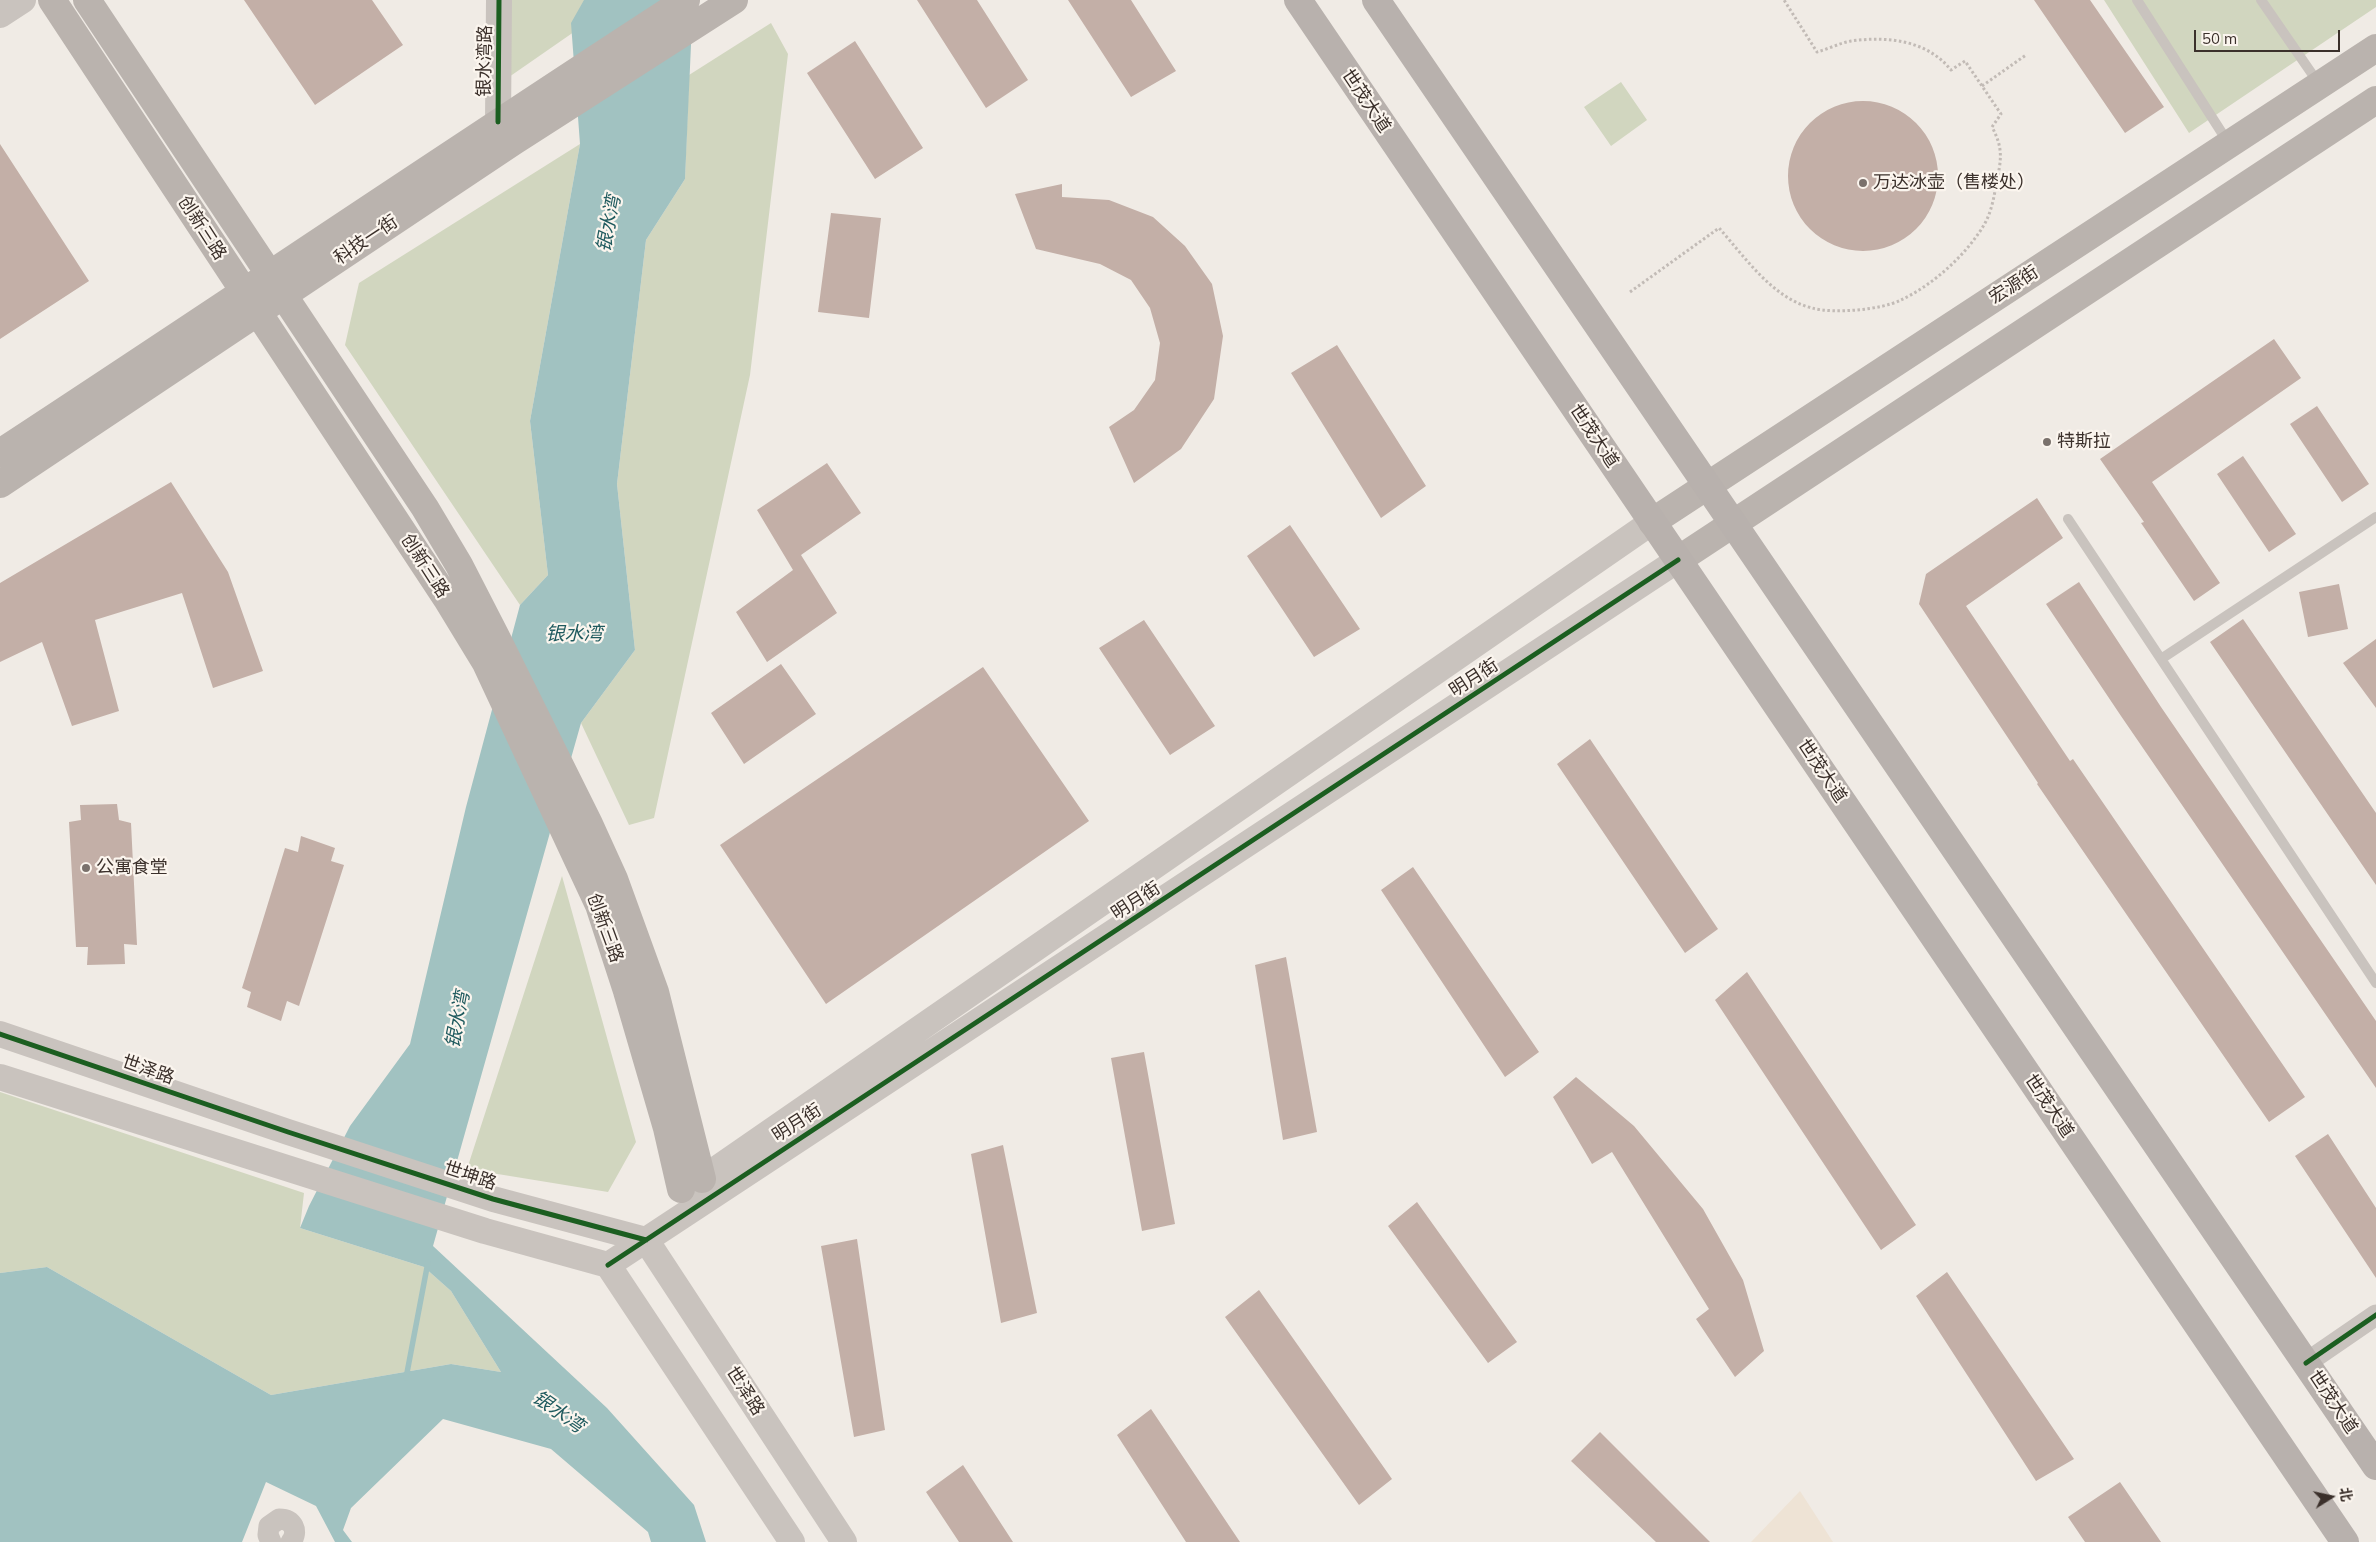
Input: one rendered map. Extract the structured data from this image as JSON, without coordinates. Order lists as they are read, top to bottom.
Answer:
{
  "streets": {
    "main road": [
      "世茂大道",
      "创新三路",
      "科技一街",
      "宏源街"
    ],
    "street": [
      "银水湾路",
      "明月街",
      "世泽路",
      "世坤路"
    ]
  },
  "crossings": [
    ["银水湾路", "科技一街"],
    ["世茂大道", "宏源街"],
    ["世茂大道", "明月街"],
    ["创新三路", "科技一街"],
    ["创新三路", "明月街"],
    ["宏源街", "明月街"],
    ["明月街", "世泽路"],
    ["明月街", "世坤路"],
    ["世泽路", "世坤路"]
  ],
  "water": ["银水湾"],
  "places": ["万达冰壶（售楼处）", "特斯拉", "公寓食堂"],
  "scale_bar": "50 m",
  "north": "right"
}
